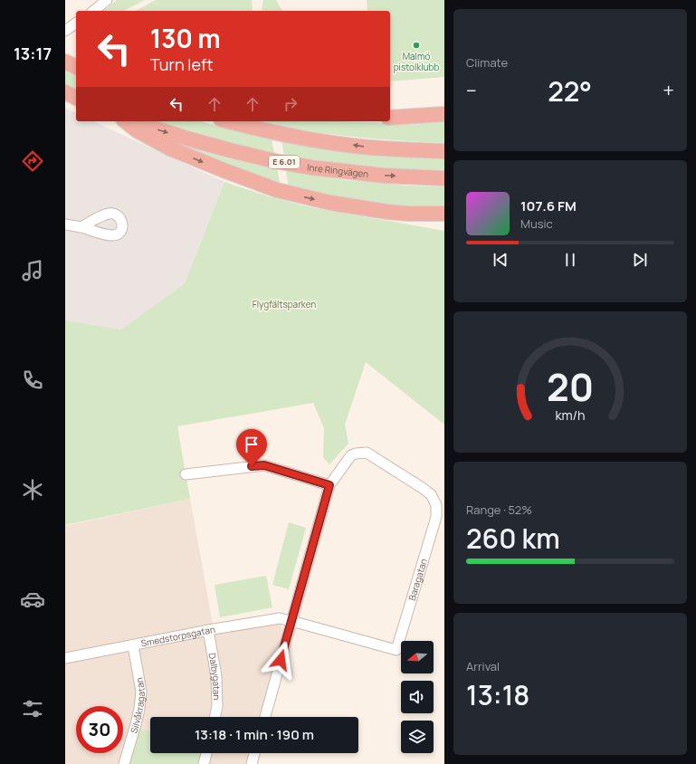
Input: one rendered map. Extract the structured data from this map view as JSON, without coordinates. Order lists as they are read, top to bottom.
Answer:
{
  "streets": {
    "highway": ["E 6.01", "Inre Ringvägen"],
    "street": [
      "Baragatan",
      "Smedstorpsgatan",
      "Dalbygatan",
      "Silvåkragatan"
    ]
  },
  "crossings": [
    ["Baragatan", "Smedstorpsgatan"],
    ["Smedstorpsgatan", "Dalbygatan"],
    ["Smedstorpsgatan", "Silvåkragatan"]
  ],
  "parks": ["Flygfältsparken"],
  "places": ["Malmö pistolklubb"],
  "north": "left",
  "page": {
    "tabs": "13:17",
    "tile": [
      "Climate",
      ["Range · 52%", "260 km"],
      ["Arrival", "13:18"]
    ],
    "turn": ["130 m", "Turn left"],
    "heat": ["−", "22°", "+"],
    "song": ["107.6 FM", "Music"],
    "limit": "30",
    "trip": "13:18 · 1 min · 190 m",
    "gauge": ["20", "km/h"]
  }
}
